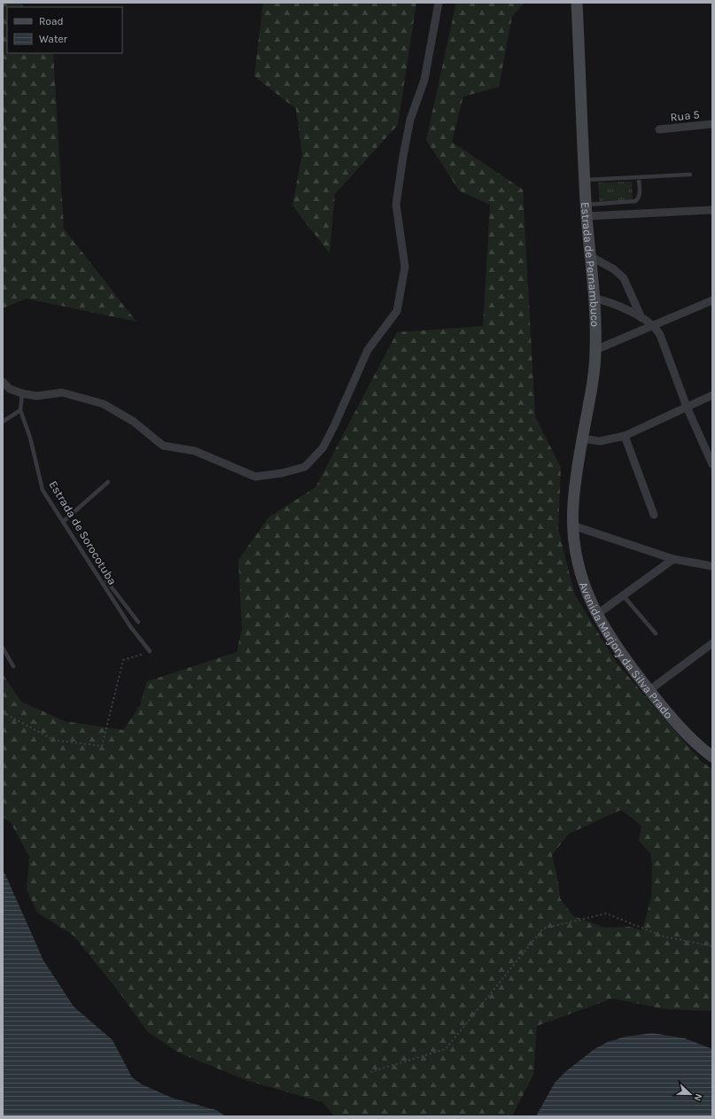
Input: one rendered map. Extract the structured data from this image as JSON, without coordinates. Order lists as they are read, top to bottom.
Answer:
{
  "streets": {
    "main road": ["Estrada de Pernambuco", "Avenida Marjory da Silva Prado"],
    "street": ["Rua 5"],
    "lane": ["Estrada de Sorocotuba"]
  },
  "crossings": [
    ["Estrada de Pernambuco", "Avenida Marjory da Silva Prado"]
  ],
  "legend": ["Road", "Water"],
  "north": "right"
}
